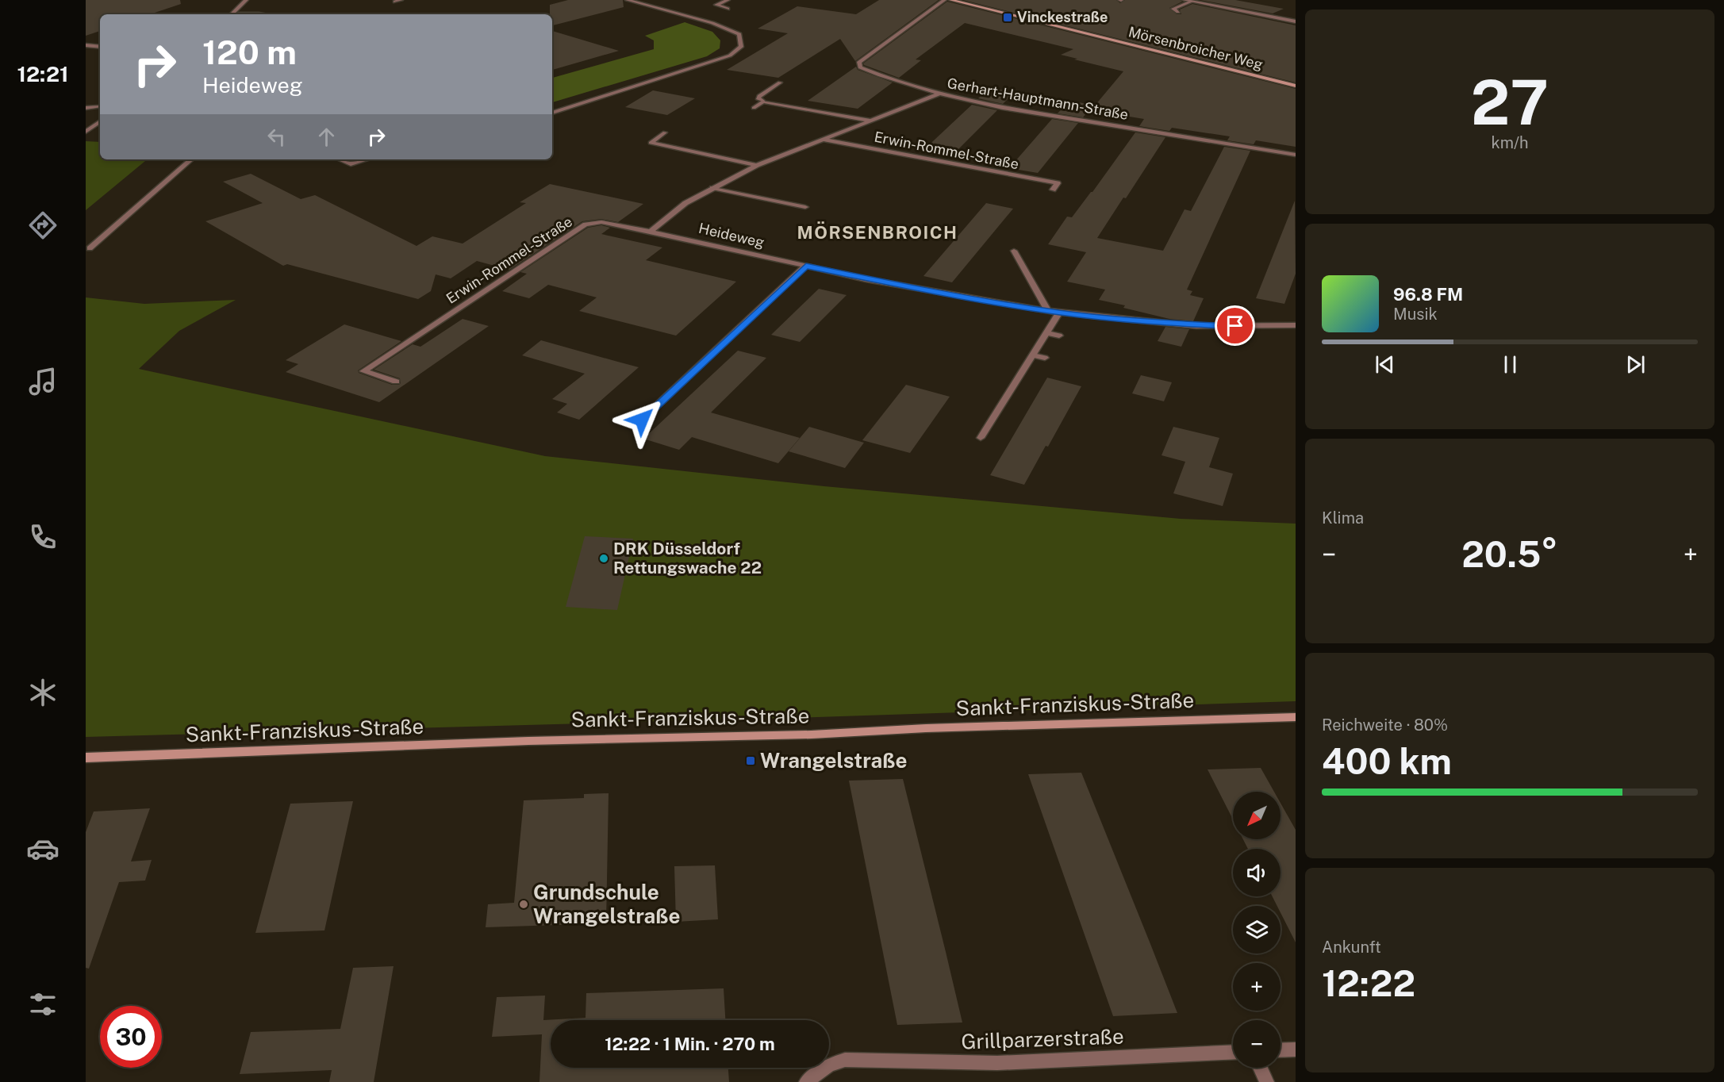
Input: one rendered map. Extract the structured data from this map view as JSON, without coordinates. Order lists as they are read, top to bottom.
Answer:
{
  "streets": {
    "main road": ["Mörsenbroicher Weg", "Sankt-Franziskus-Straße"],
    "street": [
      "Gerhart-Hauptmann-Straße",
      "Erwin-Rommel-Straße",
      "Heideweg",
      "Grillparzerstraße"
    ]
  },
  "crossings": [
    ["Gerhart-Hauptmann-Straße", "Erwin-Rommel-Straße"],
    ["Erwin-Rommel-Straße", "Heideweg"]
  ],
  "districts": ["MÖRSENBROICH"],
  "places": {
    "transit": ["Vinckestraße", "Wrangelstraße"],
    "other": ["DRK Düsseldorf Rettungswache 22", "Grundschule Wrangelstraße"]
  },
  "north": "bottom left",
  "page": {
    "tabs": "12:21",
    "tile": [
      ["27", "km/h"],
      "Klima",
      ["Reichweite · 80%", "400 km"],
      ["Ankunft", "12:22"]
    ],
    "turn": ["120 m", "Heideweg"],
    "song": ["96.8 FM", "Musik"],
    "heat": ["−", "20.5°", "+"],
    "map_buttons": ["+", "−"],
    "limit": "30",
    "trip": "12:22 · 1 Min. · 270 m"
  }
}
